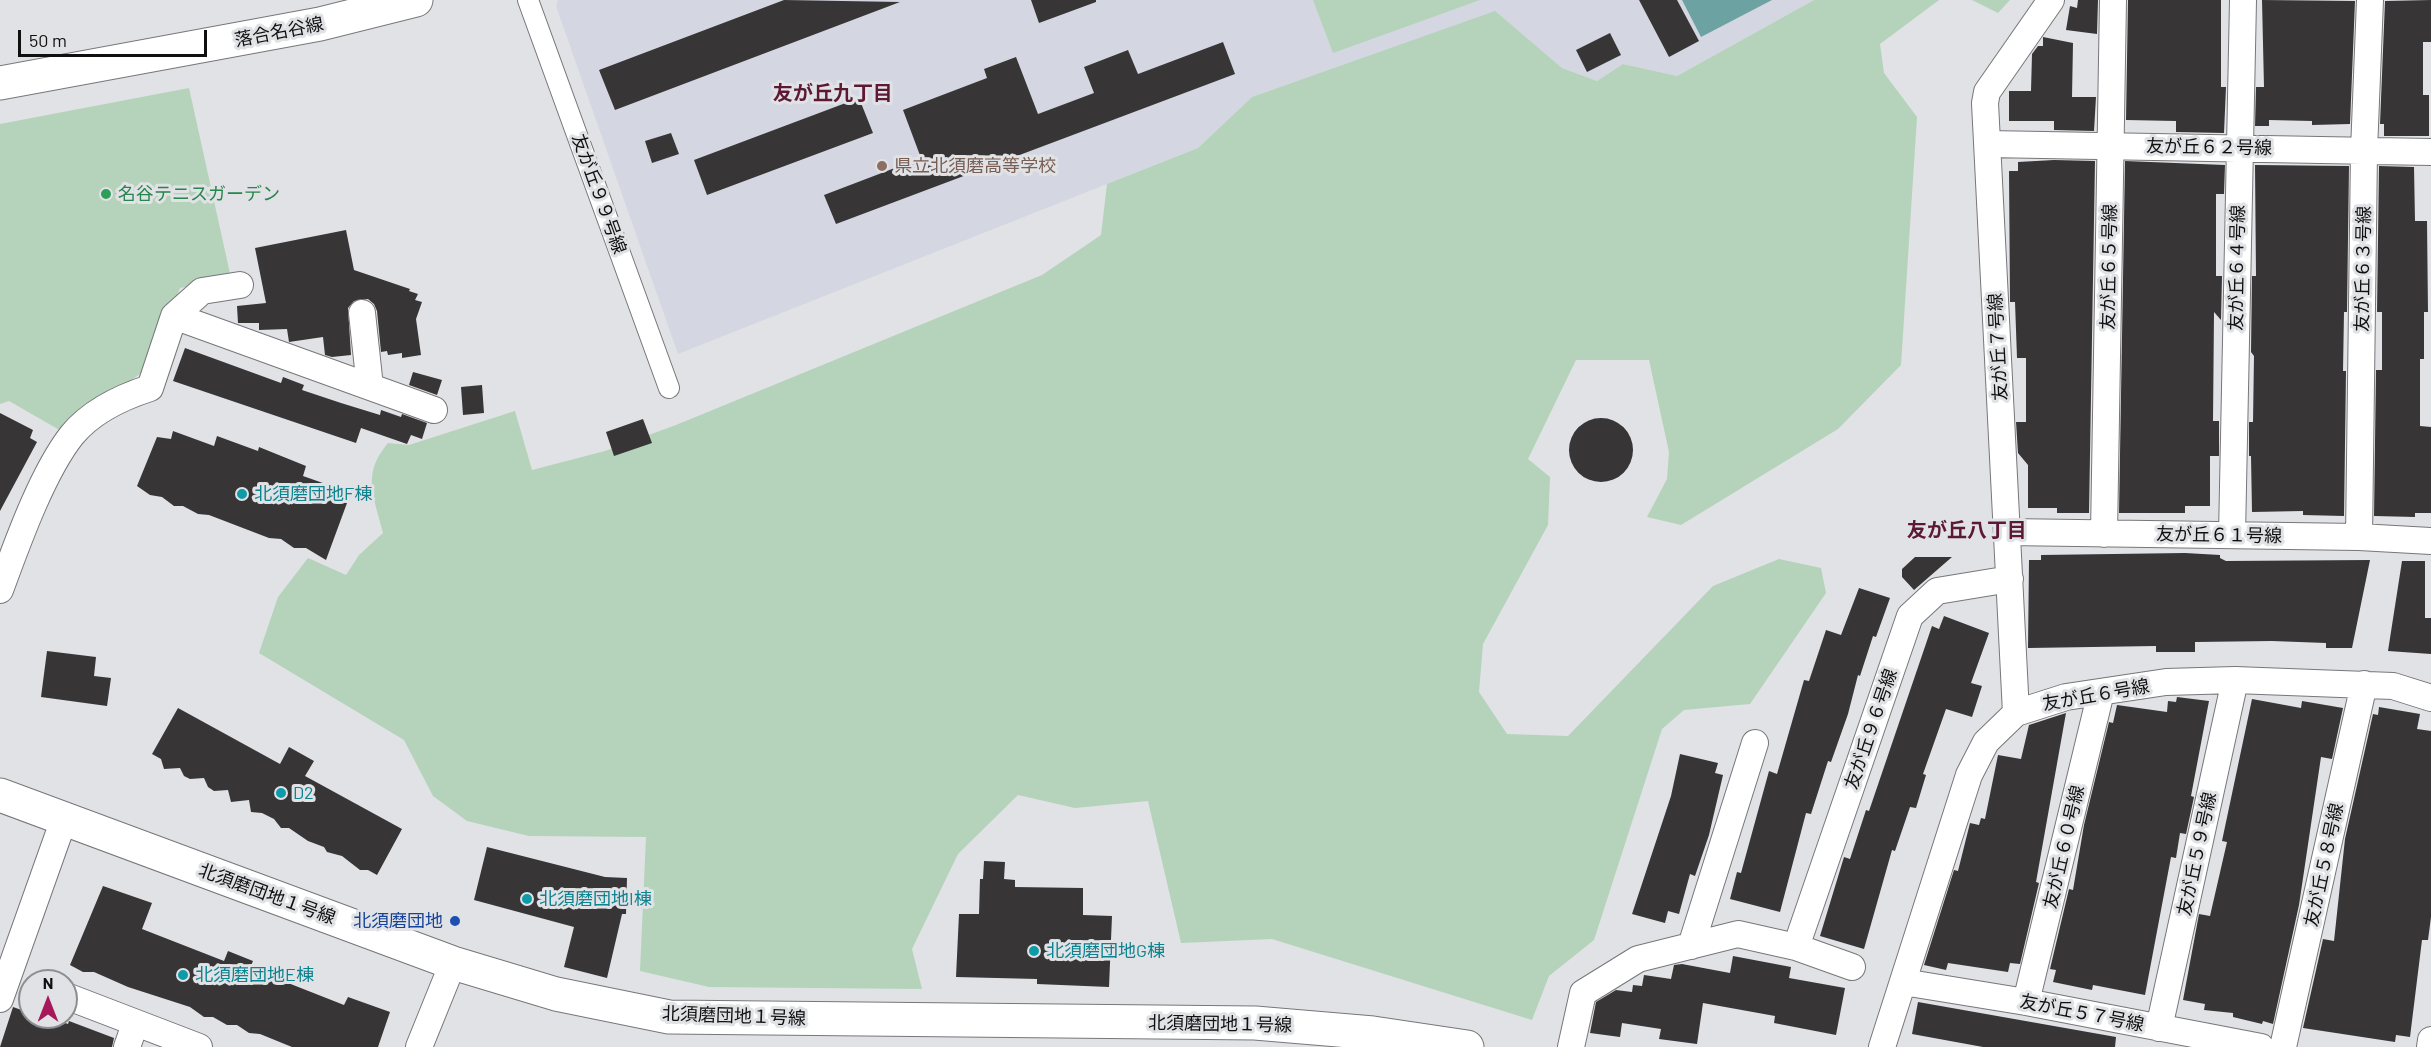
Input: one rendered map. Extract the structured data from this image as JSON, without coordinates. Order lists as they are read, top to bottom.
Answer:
{
  "streets": {
    "street": [
      "落合名谷線",
      "友が丘６２号線",
      "友が丘９９号線",
      "友が丘６５号線",
      "友が丘６４号線",
      "友が丘６３号線",
      "友が丘７号線",
      "友が丘６１号線",
      "友が丘６号線",
      "友が丘９６号線",
      "友が丘６０号線",
      "友が丘５９号線",
      "友が丘５８号線",
      "北須磨団地１号線",
      "友が丘５７号線"
    ]
  },
  "crossings": [
    ["友が丘６２号線", "友が丘６５号線"],
    ["友が丘６２号線", "友が丘６４号線"],
    ["友が丘６２号線", "友が丘６３号線"],
    ["友が丘６２号線", "友が丘７号線"],
    ["友が丘６５号線", "友が丘６１号線"],
    ["友が丘６４号線", "友が丘６１号線"],
    ["友が丘６３号線", "友が丘６１号線"],
    ["友が丘７号線", "友が丘６１号線"],
    ["友が丘７号線", "友が丘６号線"],
    ["友が丘７号線", "友が丘９６号線"],
    ["友が丘６号線", "友が丘６０号線"],
    ["友が丘６号線", "友が丘５９号線"],
    ["友が丘６号線", "友が丘５８号線"],
    ["友が丘６号線", "友が丘５７号線"],
    ["友が丘６０号線", "友が丘５７号線"],
    ["友が丘５９号線", "友が丘５７号線"]
  ],
  "districts": ["友が丘九丁目", "友が丘八丁目"],
  "places": [
    "県立北須磨高等学校",
    "名谷テニスガーデン",
    "北須磨団地F棟",
    "D2",
    "北須磨団地I棟",
    "北須磨団地",
    "北須磨団地G棟",
    "北須磨団地E棟"
  ],
  "scale_bar": "50 m",
  "north": "top"
}
